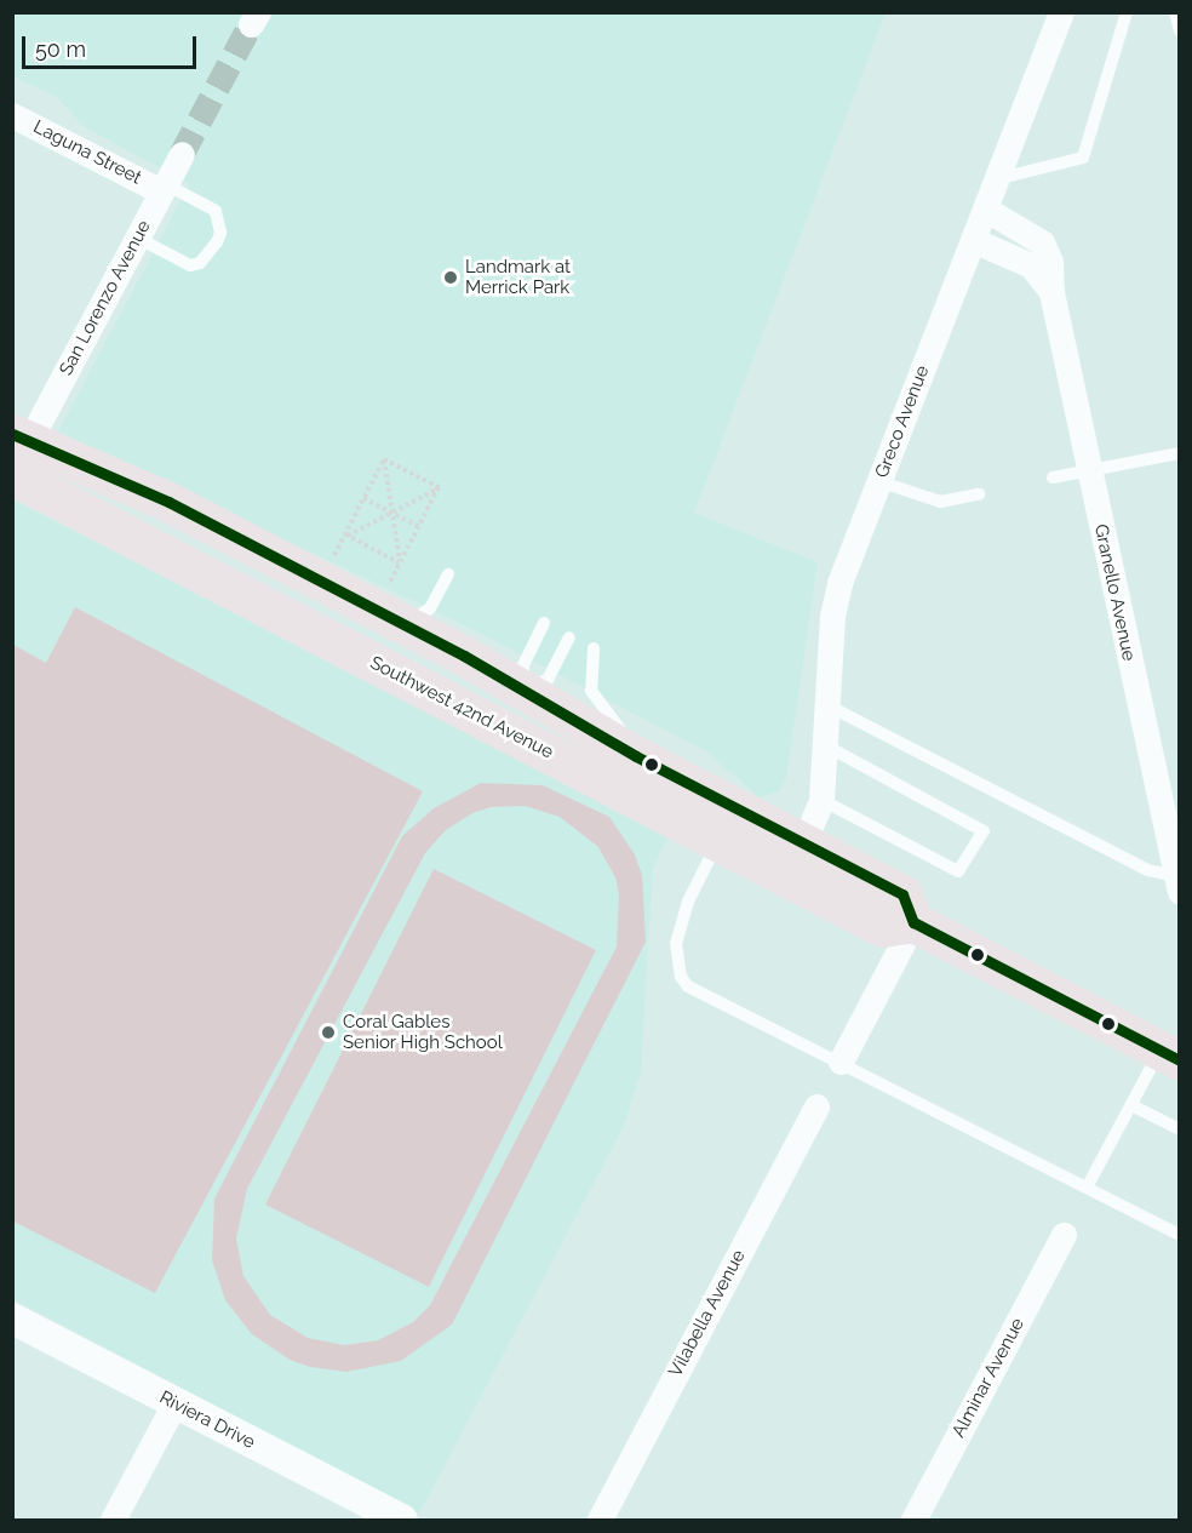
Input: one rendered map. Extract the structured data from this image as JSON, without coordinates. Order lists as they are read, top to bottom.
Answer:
{
  "streets": {
    "main road": ["Southwest 42nd Avenue"],
    "street": [
      "Laguna Street",
      "San Lorenzo Avenue",
      "Greco Avenue",
      "Granello Avenue",
      "Vilabella Avenue",
      "Alminar Avenue",
      "Riviera Drive"
    ]
  },
  "crossings": [
    ["Laguna Street", "San Lorenzo Avenue"],
    ["San Lorenzo Avenue", "Southwest 42nd Avenue"],
    ["Greco Avenue", "Granello Avenue"]
  ],
  "places": ["Landmark at Merrick Park", "Coral Gables Senior High School"],
  "scale_bar": "50 m"
}
